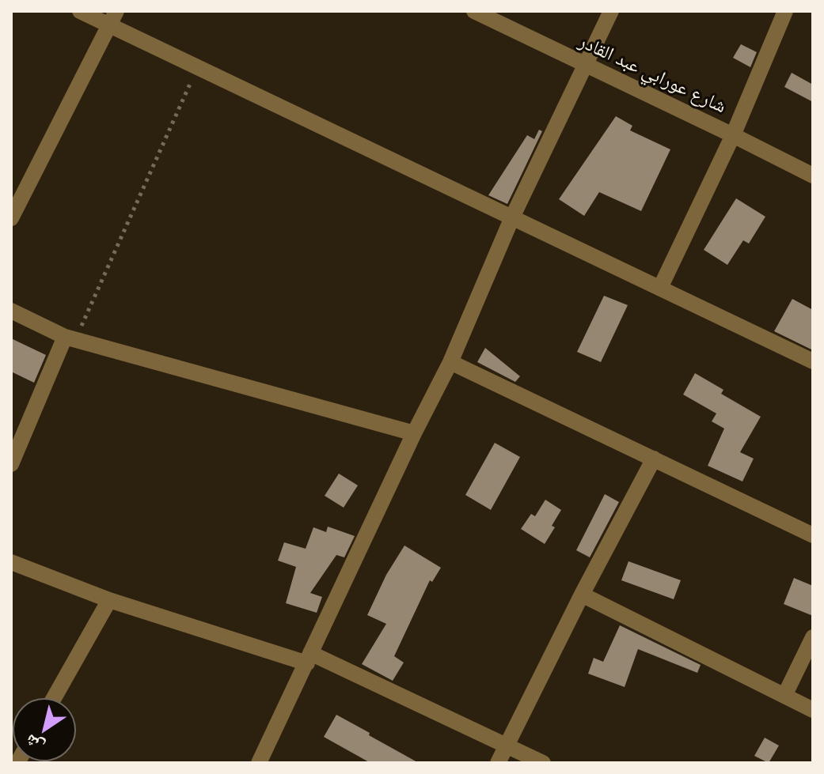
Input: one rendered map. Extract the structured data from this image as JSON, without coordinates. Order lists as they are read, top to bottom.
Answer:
{
  "streets": {
    "street": ["شارع عورابي عبد القادر"]
  },
  "north": "bottom left"
}
